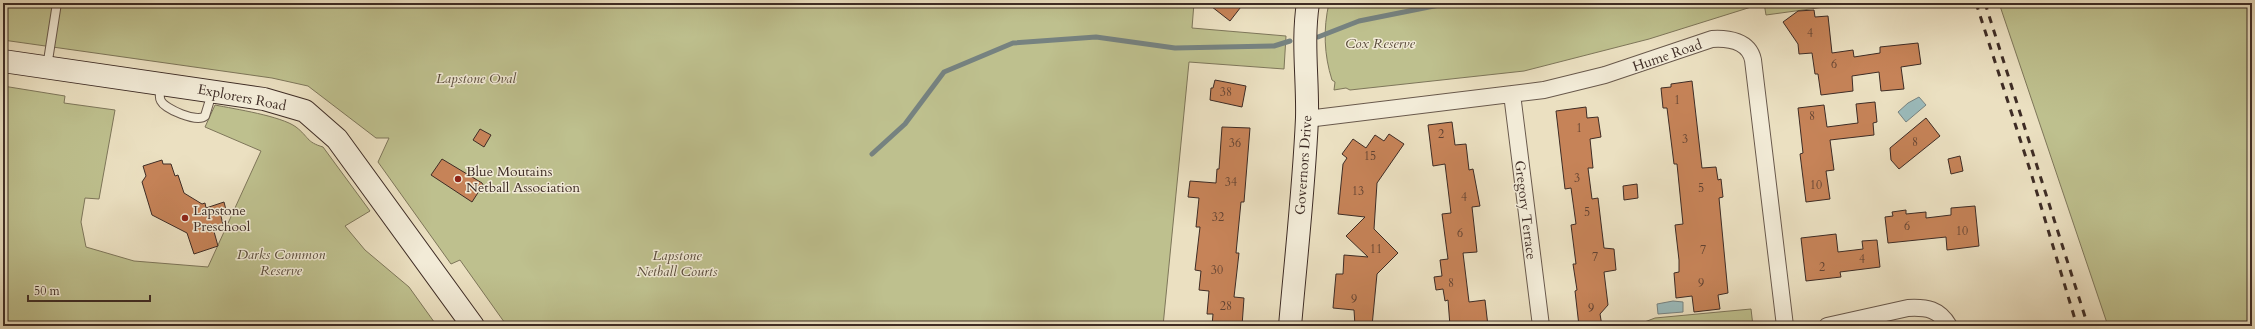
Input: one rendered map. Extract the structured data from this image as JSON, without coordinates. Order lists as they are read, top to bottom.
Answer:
{
  "streets": {
    "main road": ["Explorers Road", "Governors Drive"],
    "street": ["Hume Road", "Gregory Terrace"]
  },
  "crossings": [
    ["Hume Road", "Governors Drive"],
    ["Hume Road", "Gregory Terrace"]
  ],
  "parks": [
    "Cox Reserve",
    "Lapstone Oval",
    "Darks Common Reserve",
    "Lapstone Netball Courts"
  ],
  "places": ["Blue Moutains Netball Association", "Lapstone Preschool"],
  "house_numbers": [
    "4",
    "6",
    "38",
    "1",
    "8",
    "1",
    "2",
    "3",
    "8",
    "36",
    "15",
    "3",
    "34",
    "10",
    "5",
    "13",
    "4",
    "5",
    "32",
    "6",
    "10",
    "6",
    "11",
    "7",
    "7",
    "4",
    "2",
    "30",
    "8",
    "9",
    "9",
    "28",
    "9"
  ],
  "scale_bar": "50 m"
}
